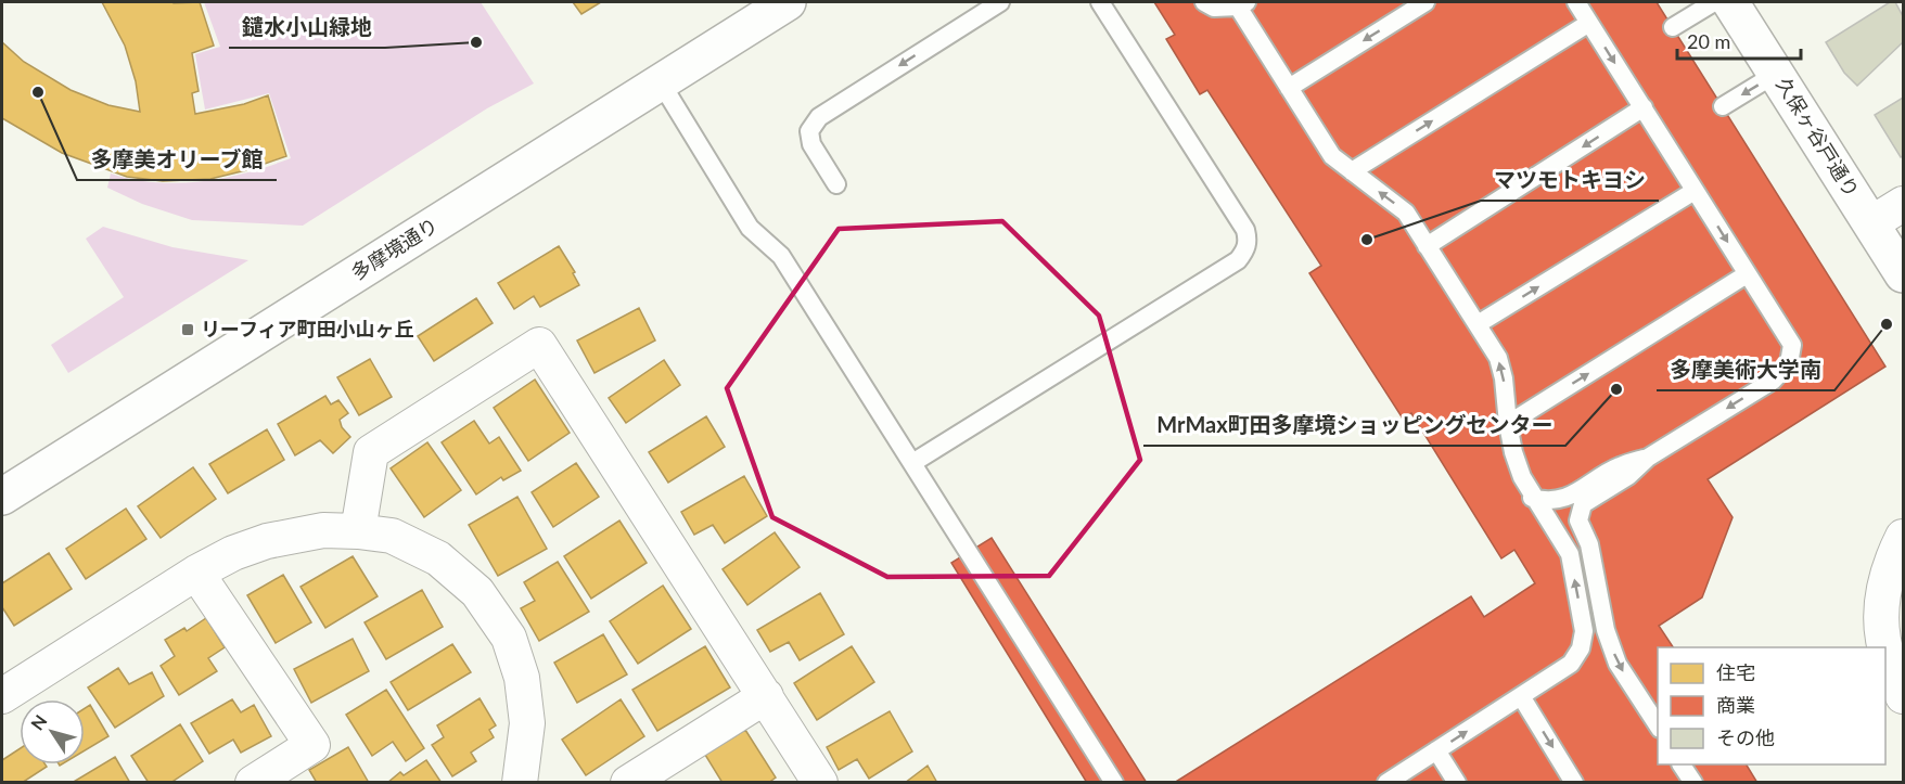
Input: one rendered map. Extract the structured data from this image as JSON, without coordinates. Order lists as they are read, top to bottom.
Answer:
{
  "streets": {
    "street": ["久保ヶ谷戸通り", "多摩境通り"]
  },
  "places": {
    "other": [
      "鑓水小山緑地",
      "多摩美オリーブ館",
      "マツモトキヨシ",
      "多摩美術大学南",
      "MrMax町田多摩境ショッピングセンター"
    ],
    "transit": ["リーフィア町田小山ヶ丘"]
  },
  "legend": ["住宅", "商業", "その他"],
  "scale_bar": "20 m",
  "north": "top left"
}
